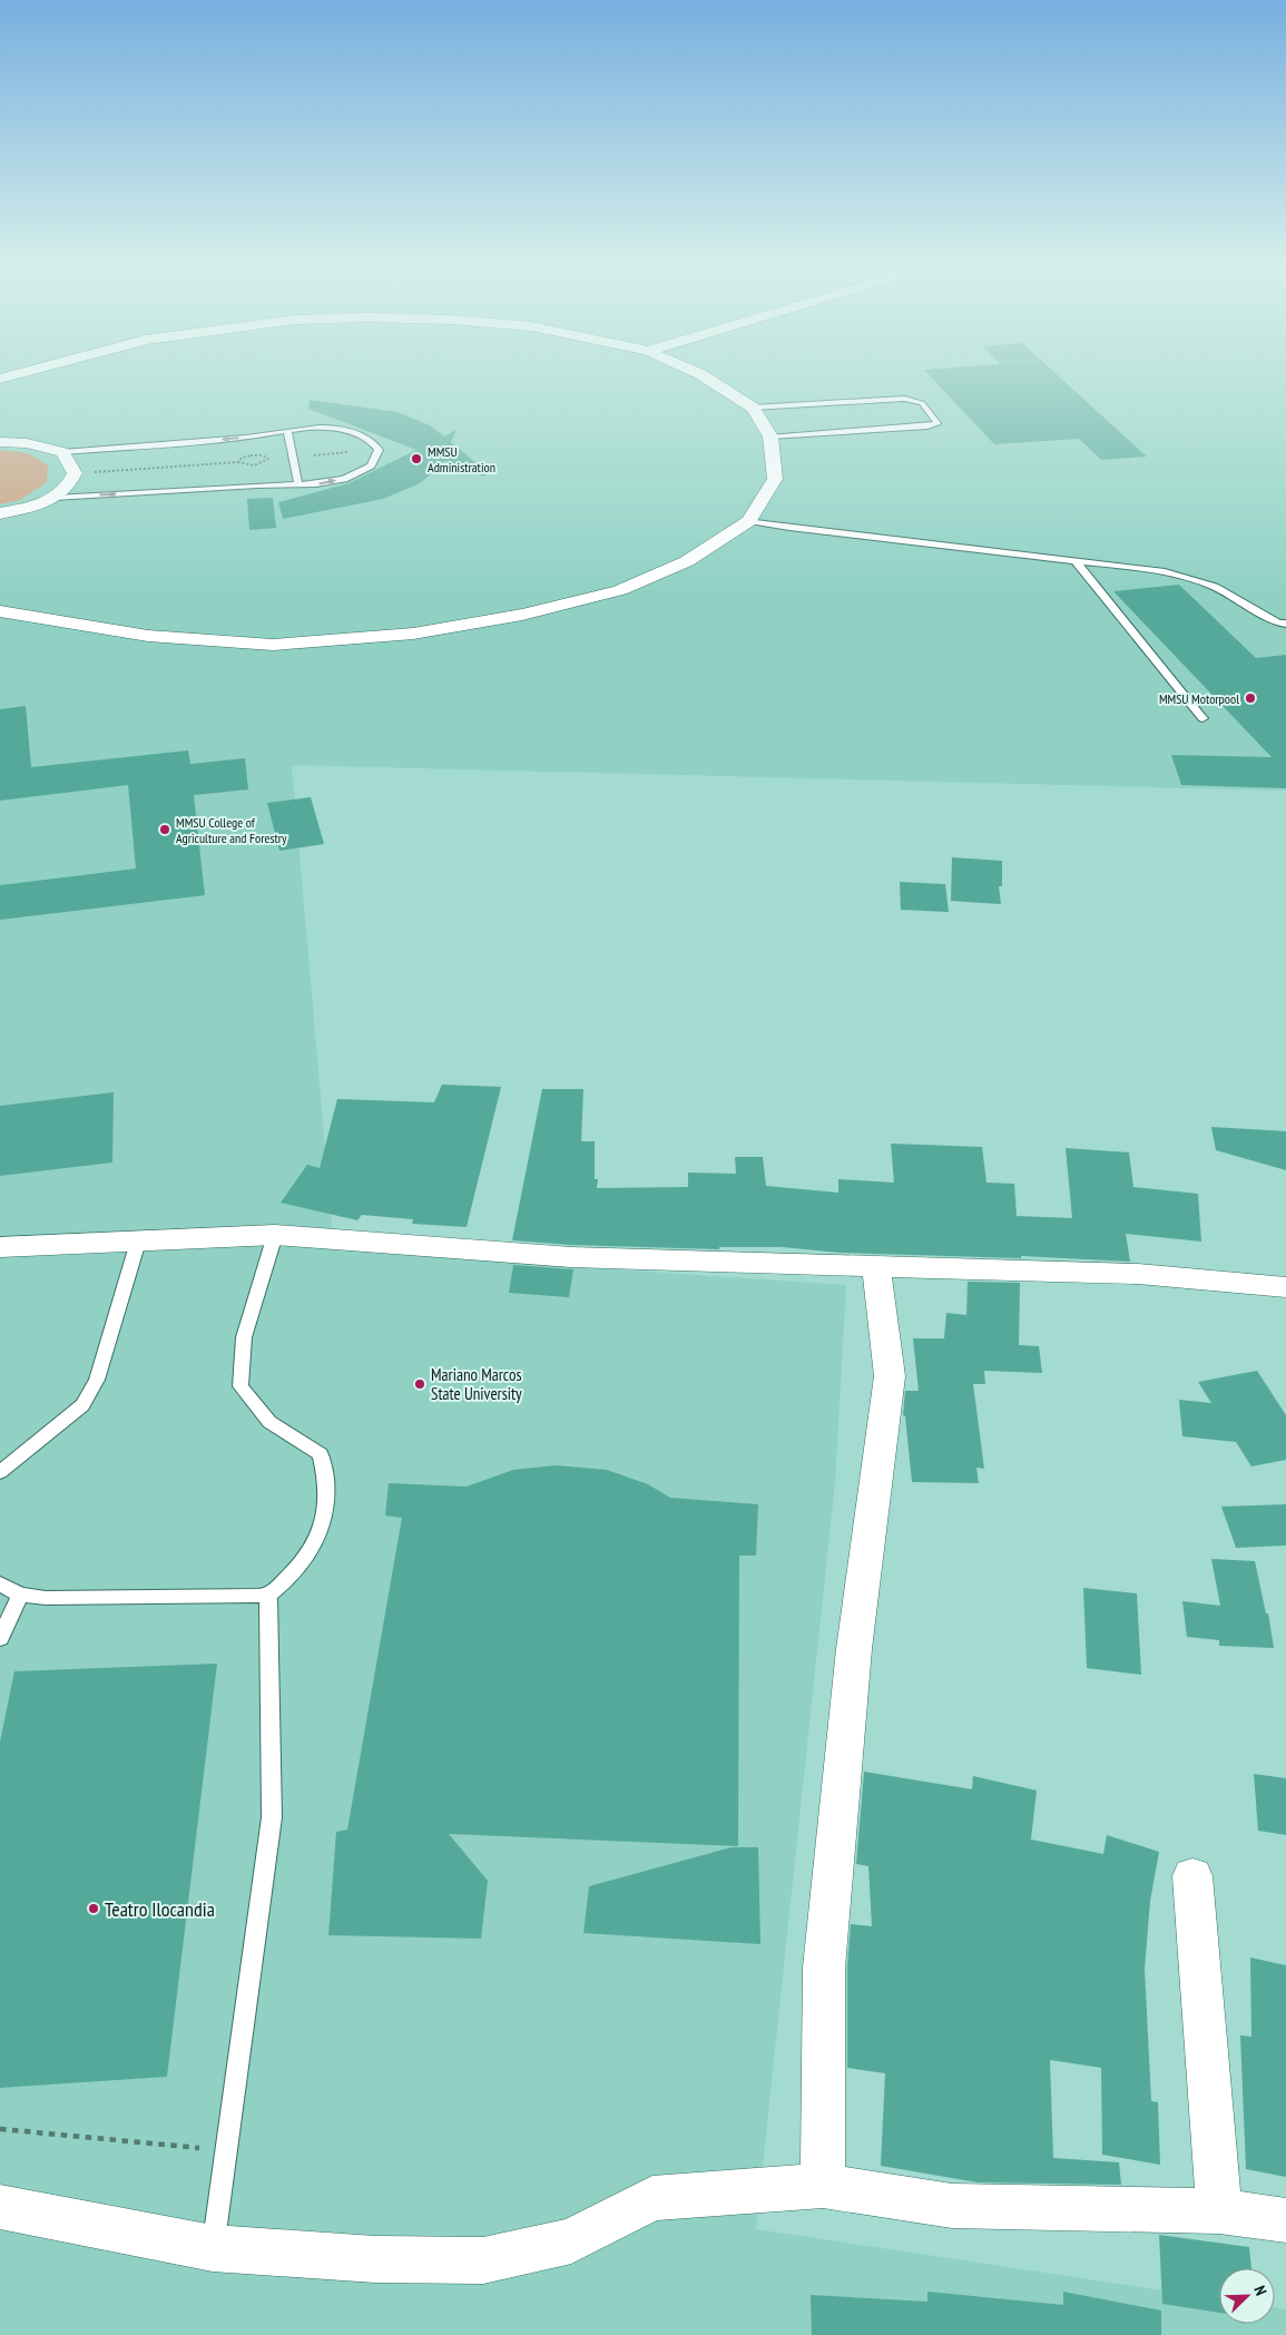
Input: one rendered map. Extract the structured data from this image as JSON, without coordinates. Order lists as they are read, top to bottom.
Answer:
{
  "places": [
    "MMSU Administration",
    "MMSU Motorpool",
    "MMSU College of Agriculture and Forestry",
    "Mariano Marcos State University",
    "Teatro Ilocandia"
  ],
  "north": "top right"
}
